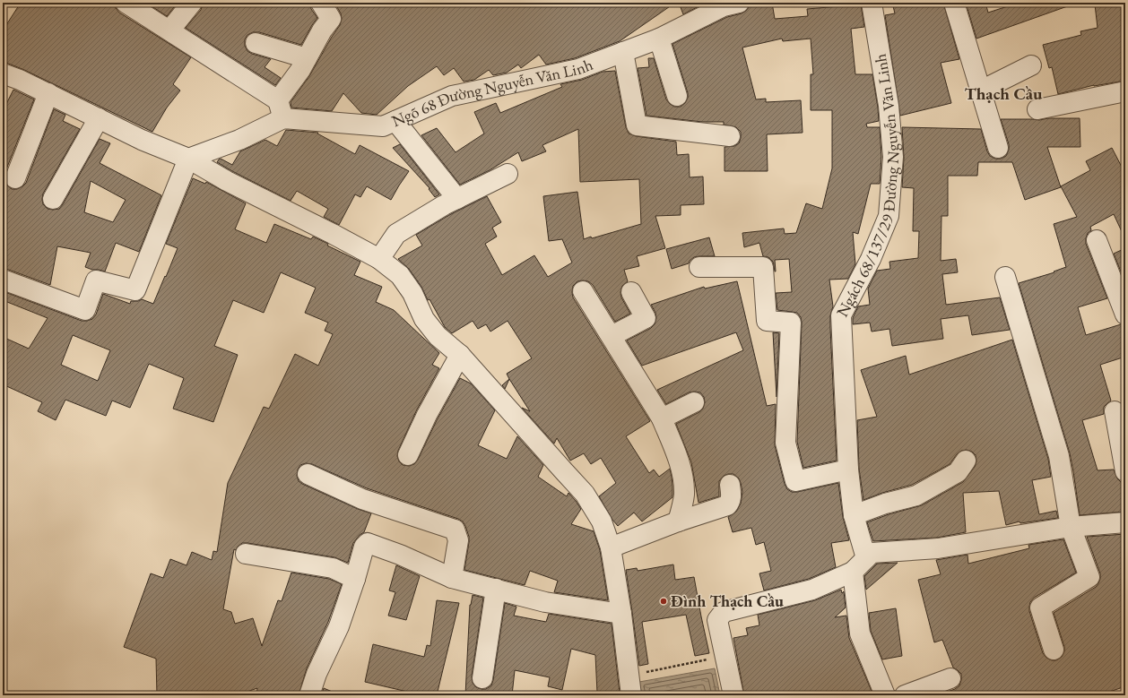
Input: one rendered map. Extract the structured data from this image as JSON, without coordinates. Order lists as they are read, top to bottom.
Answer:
{
  "streets": {
    "street": ["Ngõ 68 Đường Nguyễn Văn Linh", "Ngách 68/137/29 Đường Nguyễn Văn Linh"]
  },
  "districts": ["Thạch Cầu"],
  "places": ["Đình Thạch Cầu"]
}
